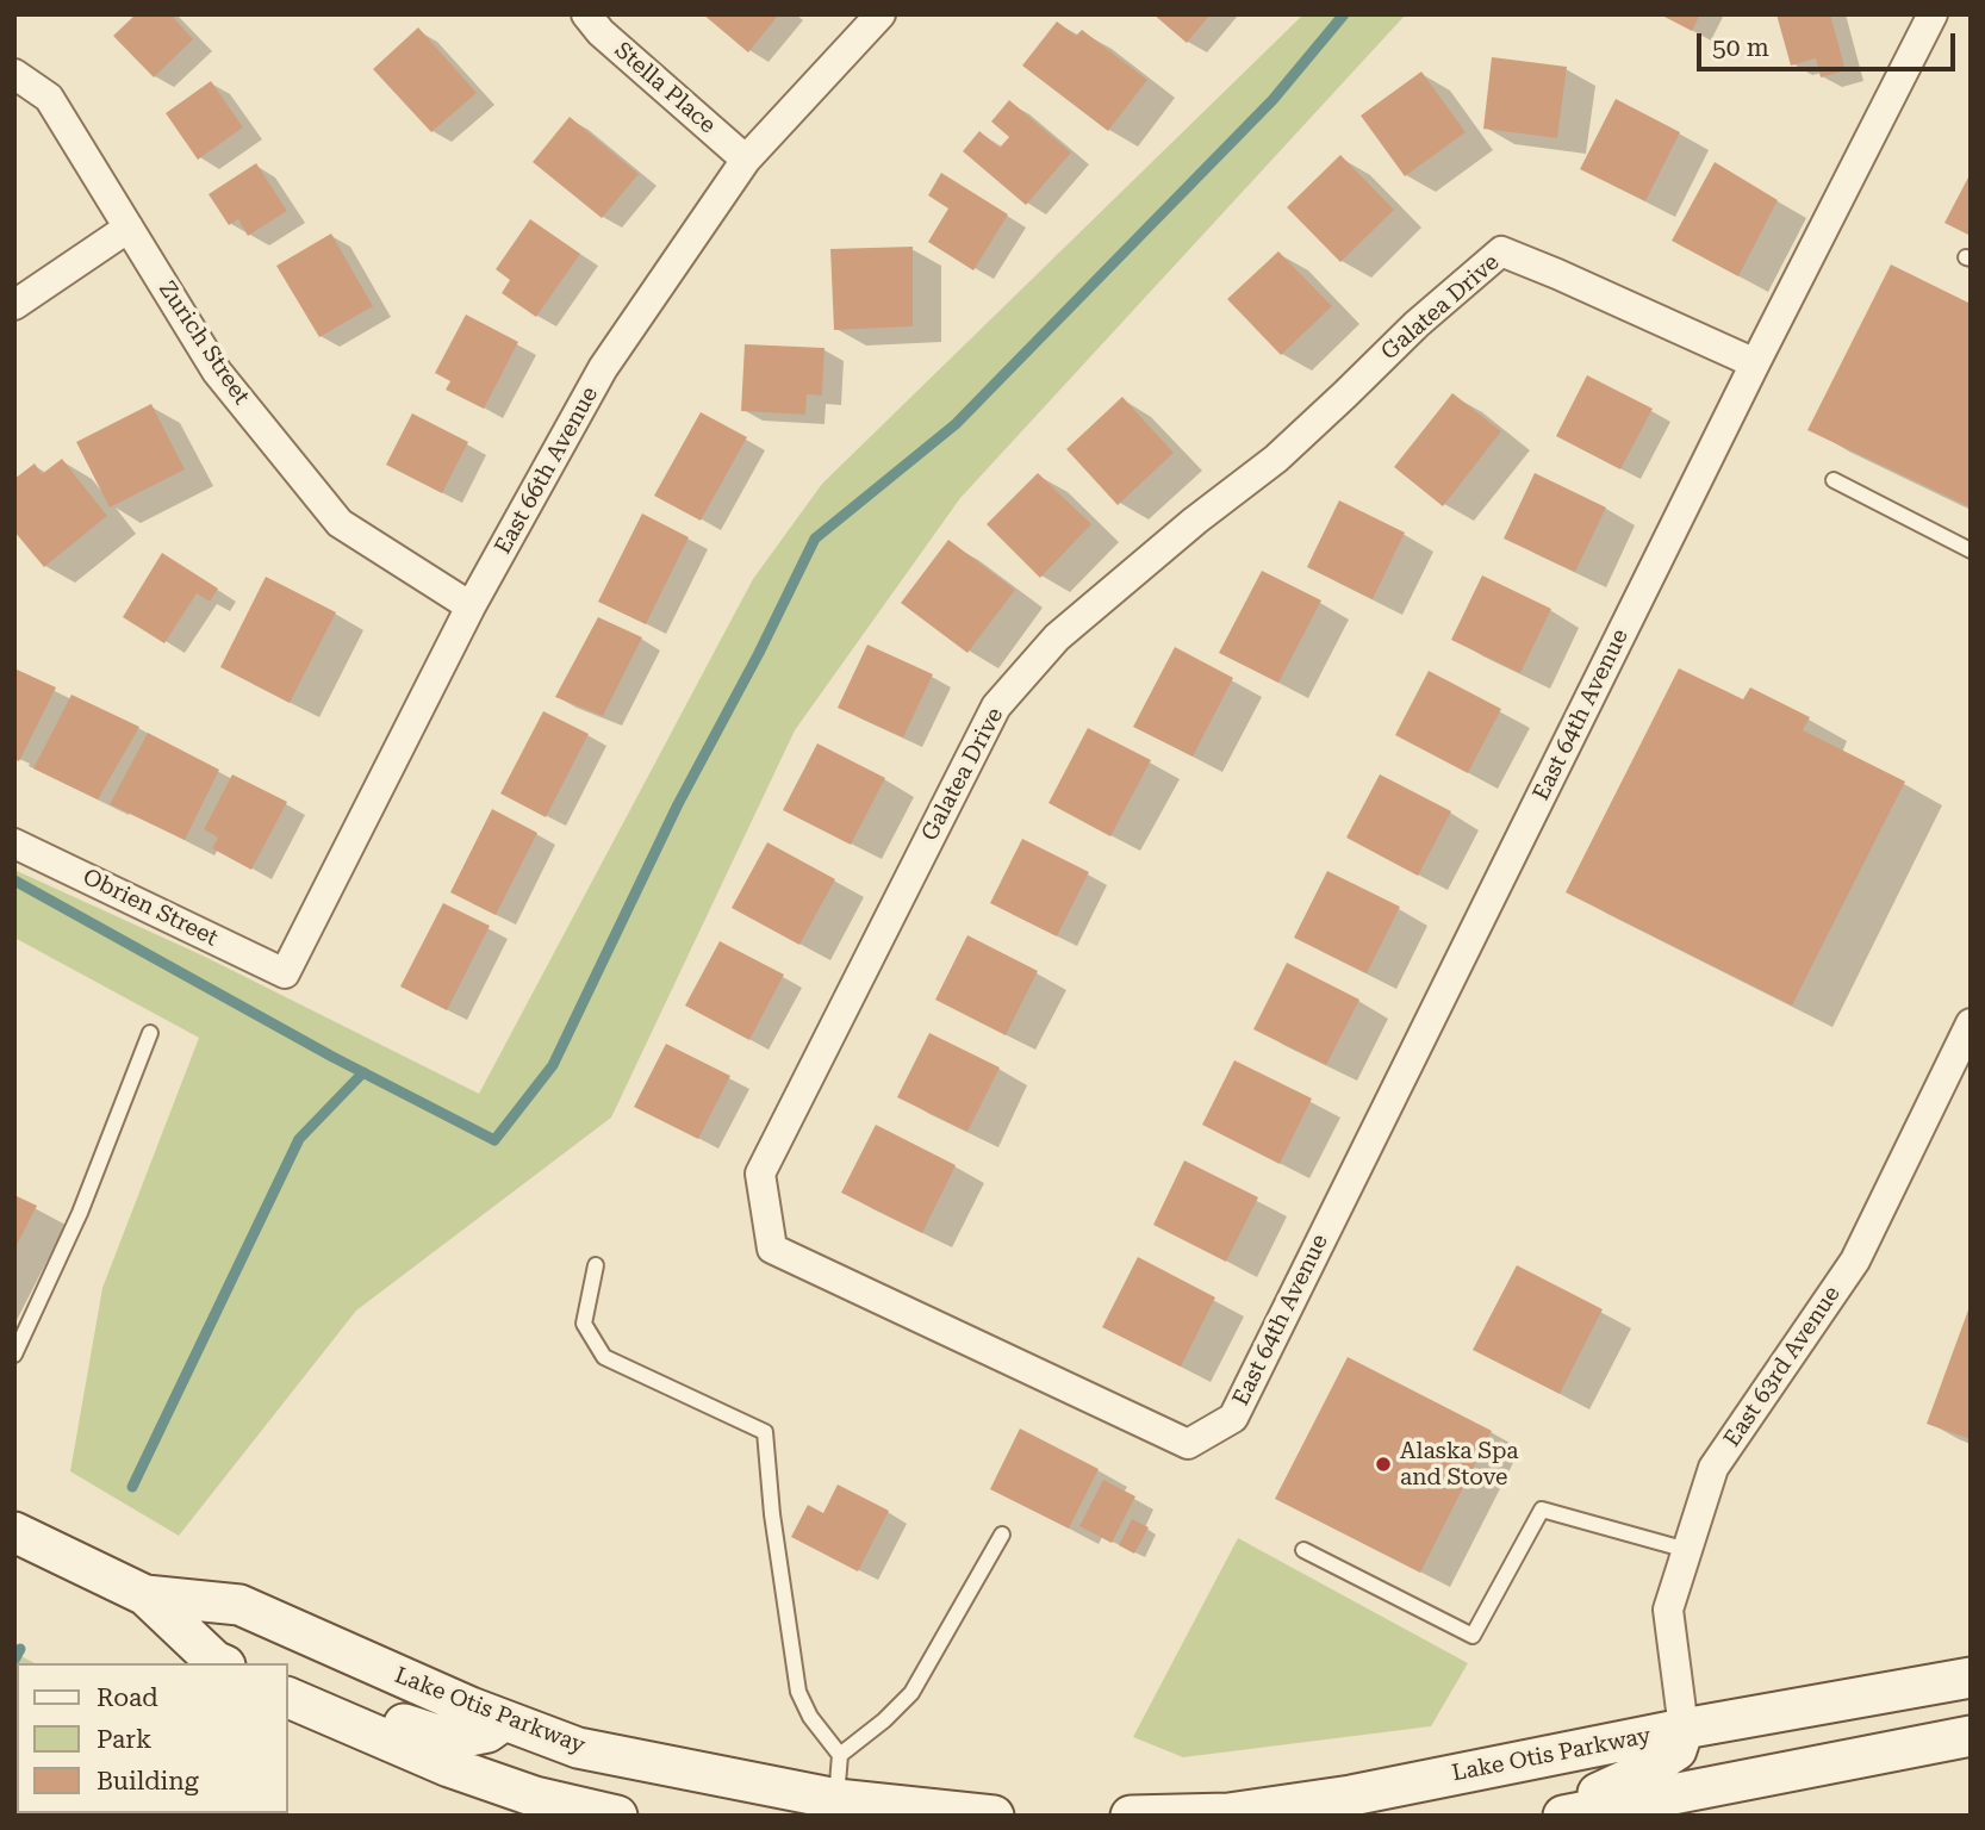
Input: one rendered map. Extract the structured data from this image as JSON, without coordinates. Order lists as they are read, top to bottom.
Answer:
{
  "streets": {
    "main road": ["Lake Otis Parkway"],
    "street": [
      "Stella Place",
      "Galatea Drive",
      "Zurich Street",
      "East 66th Avenue",
      "East 64th Avenue",
      "Obrien Street",
      "East 63rd Avenue"
    ]
  },
  "crossings": [
    ["Stella Place", "East 66th Avenue"],
    ["Galatea Drive", "East 64th Avenue"],
    ["Zurich Street", "East 66th Avenue"],
    ["East 66th Avenue", "Obrien Street"],
    ["East 63rd Avenue", "Lake Otis Parkway"]
  ],
  "places": ["Alaska Spa and Stove"],
  "legend": ["Road", "Park", "Building"],
  "scale_bar": "50 m"
}
